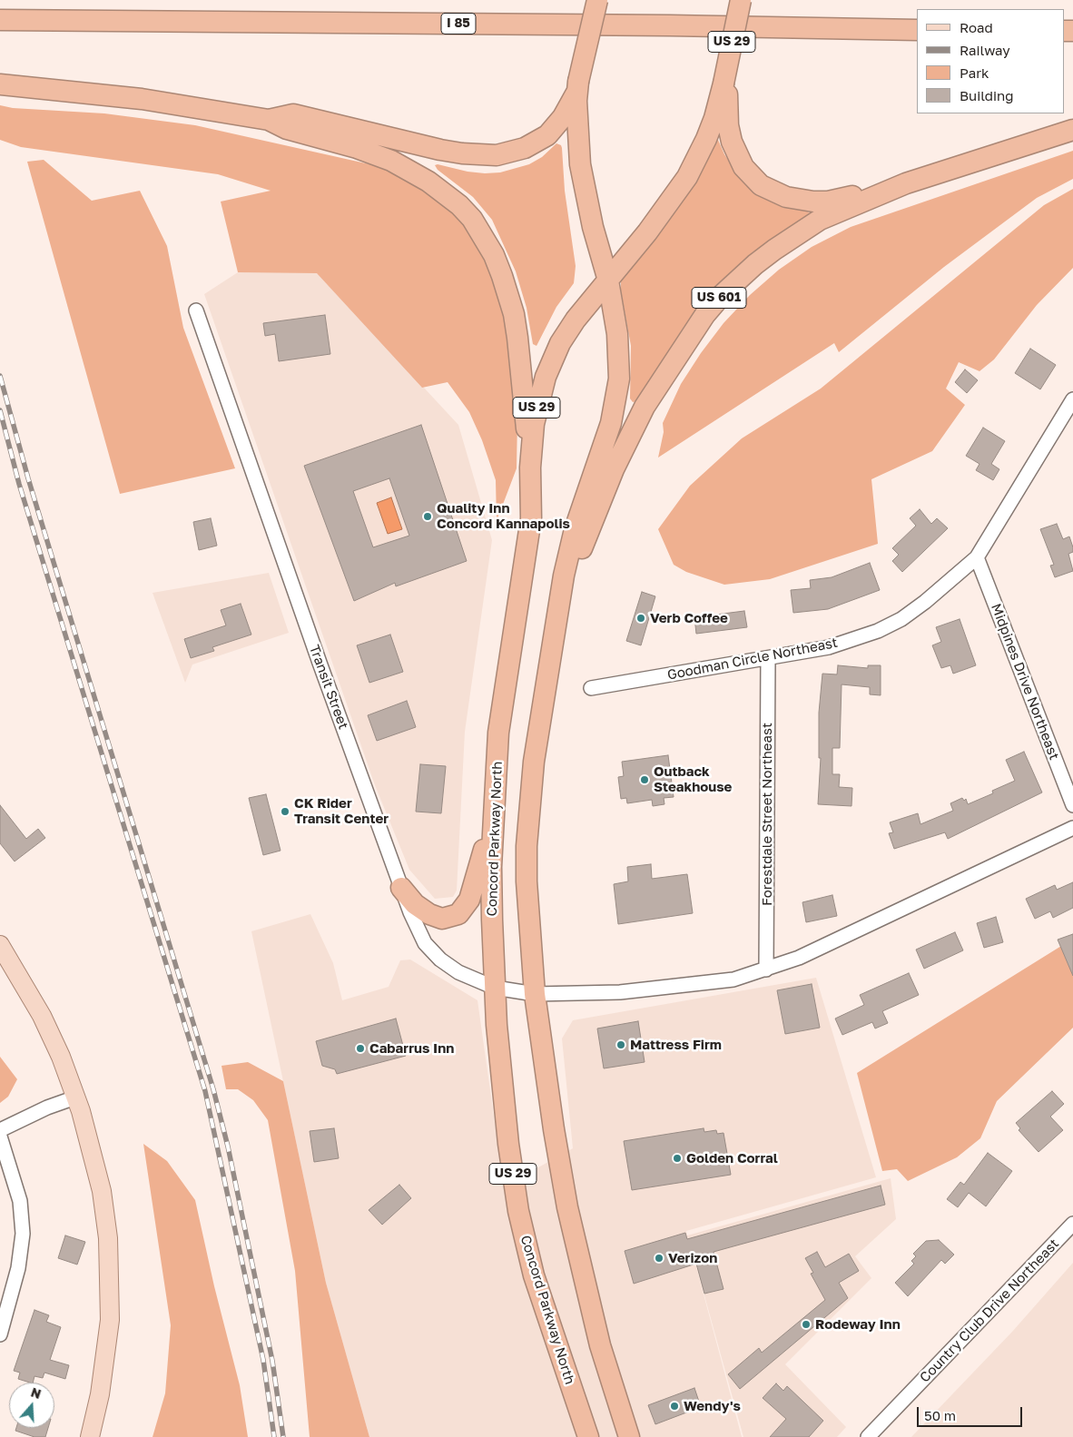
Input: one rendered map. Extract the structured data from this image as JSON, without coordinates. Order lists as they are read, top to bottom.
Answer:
{
  "streets": {
    "highway": [
      "I 85",
      "US 29",
      "US 601",
      "Concord Parkway North"
    ],
    "street": [
      "Goodman Circle Northeast",
      "Midpines Drive Northeast",
      "Transit Street",
      "Forestdale Street Northeast",
      "Country Club Drive Northeast"
    ]
  },
  "crossings": [
    ["Goodman Circle Northeast", "Midpines Drive Northeast"],
    ["Goodman Circle Northeast", "Forestdale Street Northeast"],
    ["Transit Street", "Concord Parkway North"]
  ],
  "places": [
    "Quality Inn Concord Kannapolis",
    "Verb Coffee",
    "Outback Steakhouse",
    "CK Rider Transit Center",
    "Mattress Firm",
    "Cabarrus Inn",
    "Golden Corral",
    "Verizon",
    "Rodeway Inn",
    "Wendy's"
  ],
  "legend": [
    "Road",
    "Railway",
    "Park",
    "Building"
  ],
  "scale_bar": "50 m",
  "north": "top"
}
